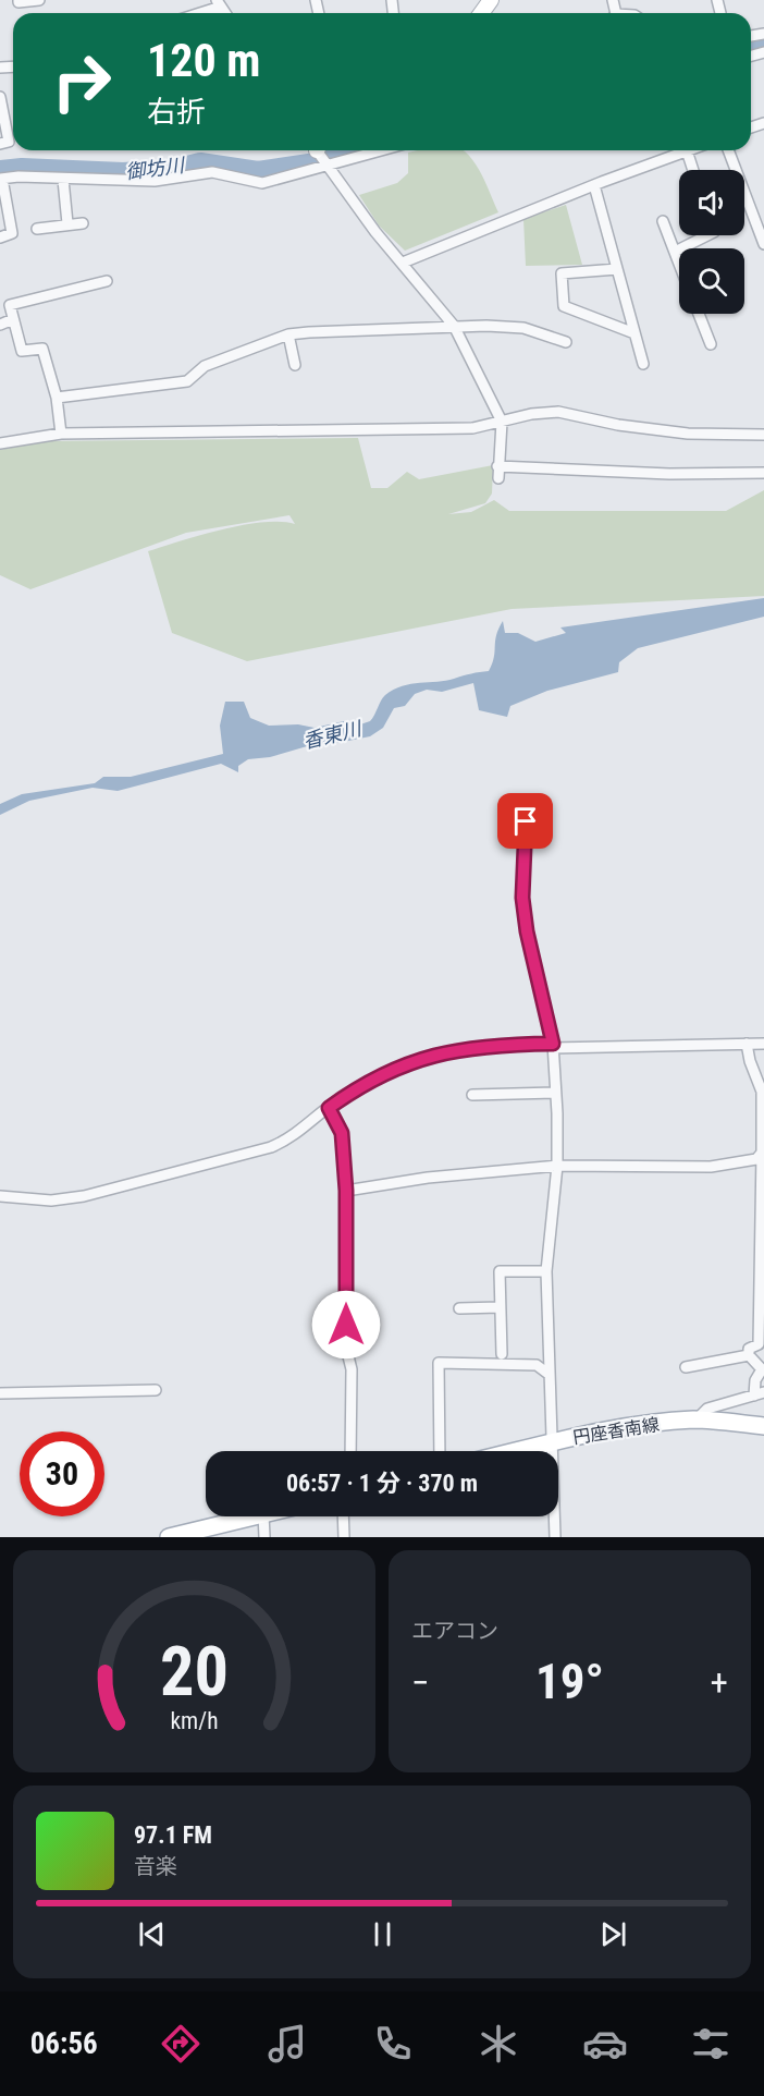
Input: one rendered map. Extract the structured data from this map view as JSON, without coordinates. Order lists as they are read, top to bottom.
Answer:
{
  "streets": {
    "main road": ["円座香南線"]
  },
  "water": ["御坊川", "香東川"],
  "page": {
    "turn": ["120 m", "右折"],
    "limit": "30",
    "trip": "06:57 · 1 分 · 370 m",
    "tile": "エアコン",
    "heat": ["−", "19°", "+"],
    "song": ["97.1 FM", "音楽"],
    "tabs": "06:56",
    "gauge": ["20", "km/h"]
  }
}
